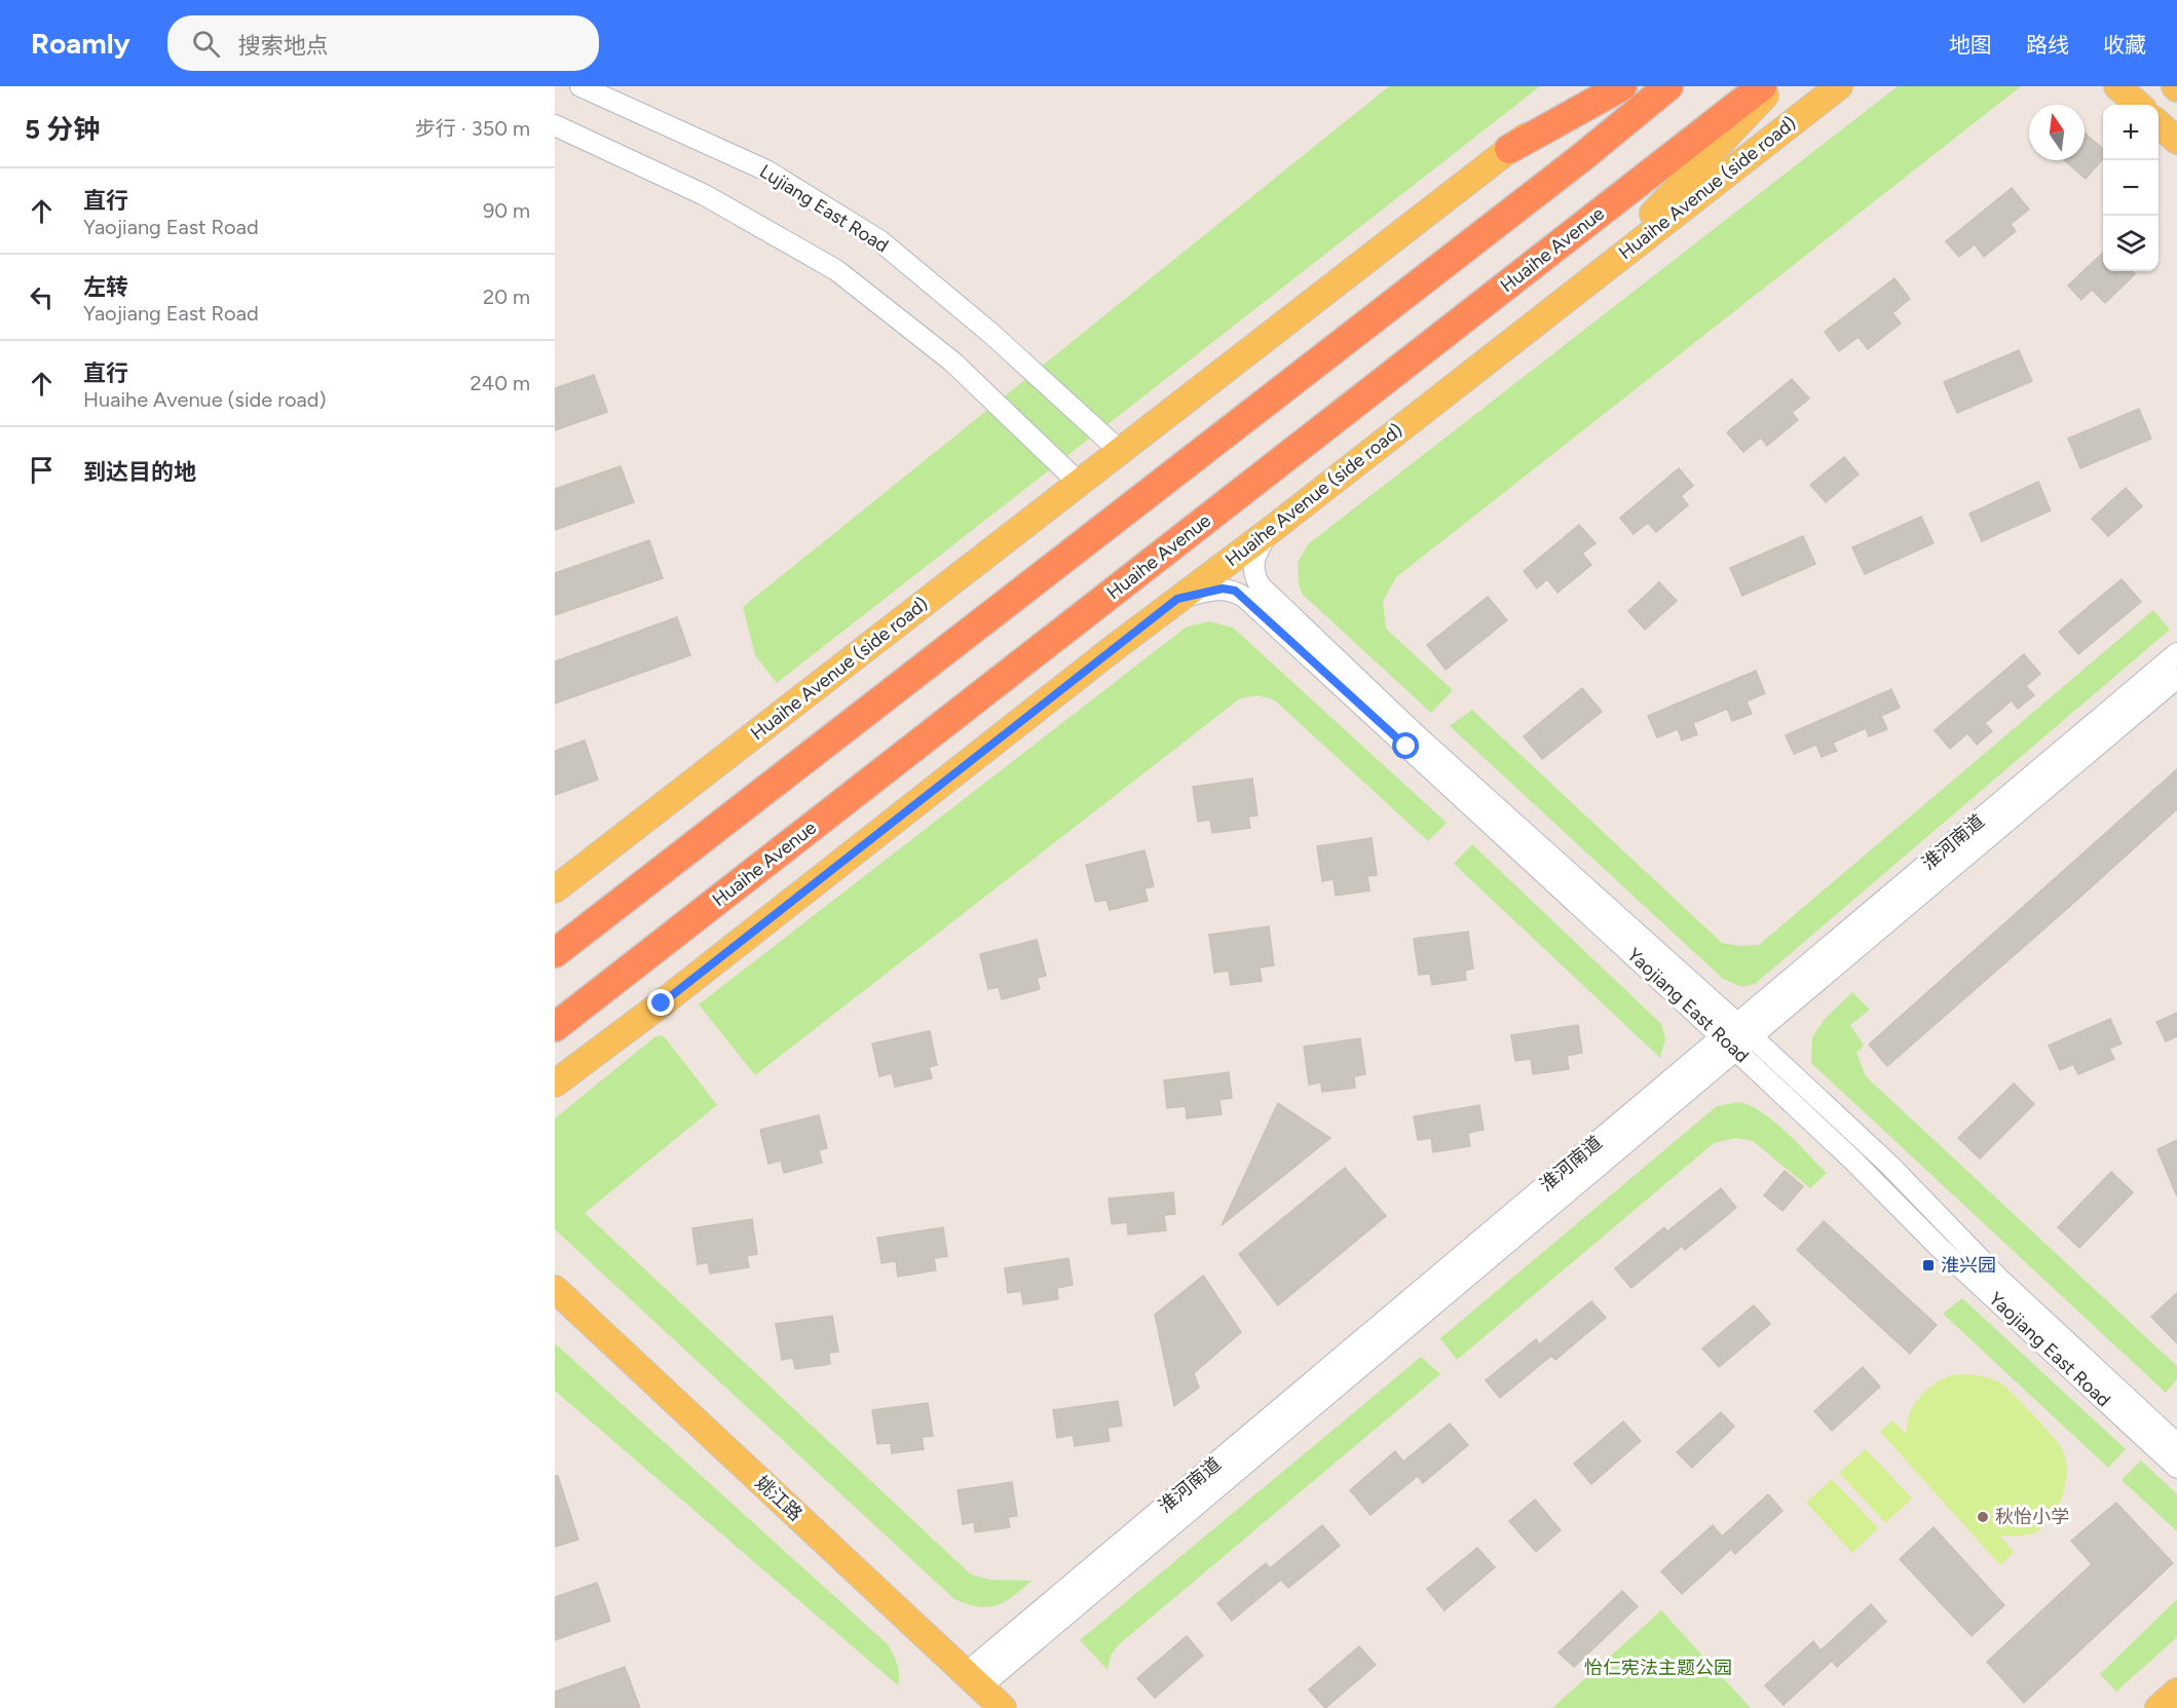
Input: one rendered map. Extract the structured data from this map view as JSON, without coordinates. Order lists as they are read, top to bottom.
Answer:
{
  "streets": {
    "highway": ["Huaihe Avenue"],
    "main road": ["Huaihe Avenue (side road)", "姚江路"],
    "street": ["Lujiang East Road", "淮河南道", "Yaojiang East Road"]
  },
  "crossings": [
    ["Huaihe Avenue (side road)", "Lujiang East Road"],
    ["Huaihe Avenue (side road)", "Yaojiang East Road"],
    ["淮河南道", "Yaojiang East Road"],
    ["淮河南道", "姚江路"]
  ],
  "parks": ["怡仁宪法主题公园"],
  "places": {
    "transit": ["淮兴园"],
    "other": ["秋怡小学"]
  },
  "north": "top",
  "page": {
    "header": "Roamly",
    "search": "搜索地点",
    "nav": ["地图", "路线", "收藏"],
    "heading": ["5 分钟", "步行 · 350 m"],
    "map_buttons": ["+", "−"],
    "list": [
      ["直行", "Yaojiang East Road", "90 m"],
      ["左转", "Yaojiang East Road", "20 m"],
      ["直行", "Huaihe Avenue (side road)", "240 m"],
      "到达目的地"
    ]
  }
}
